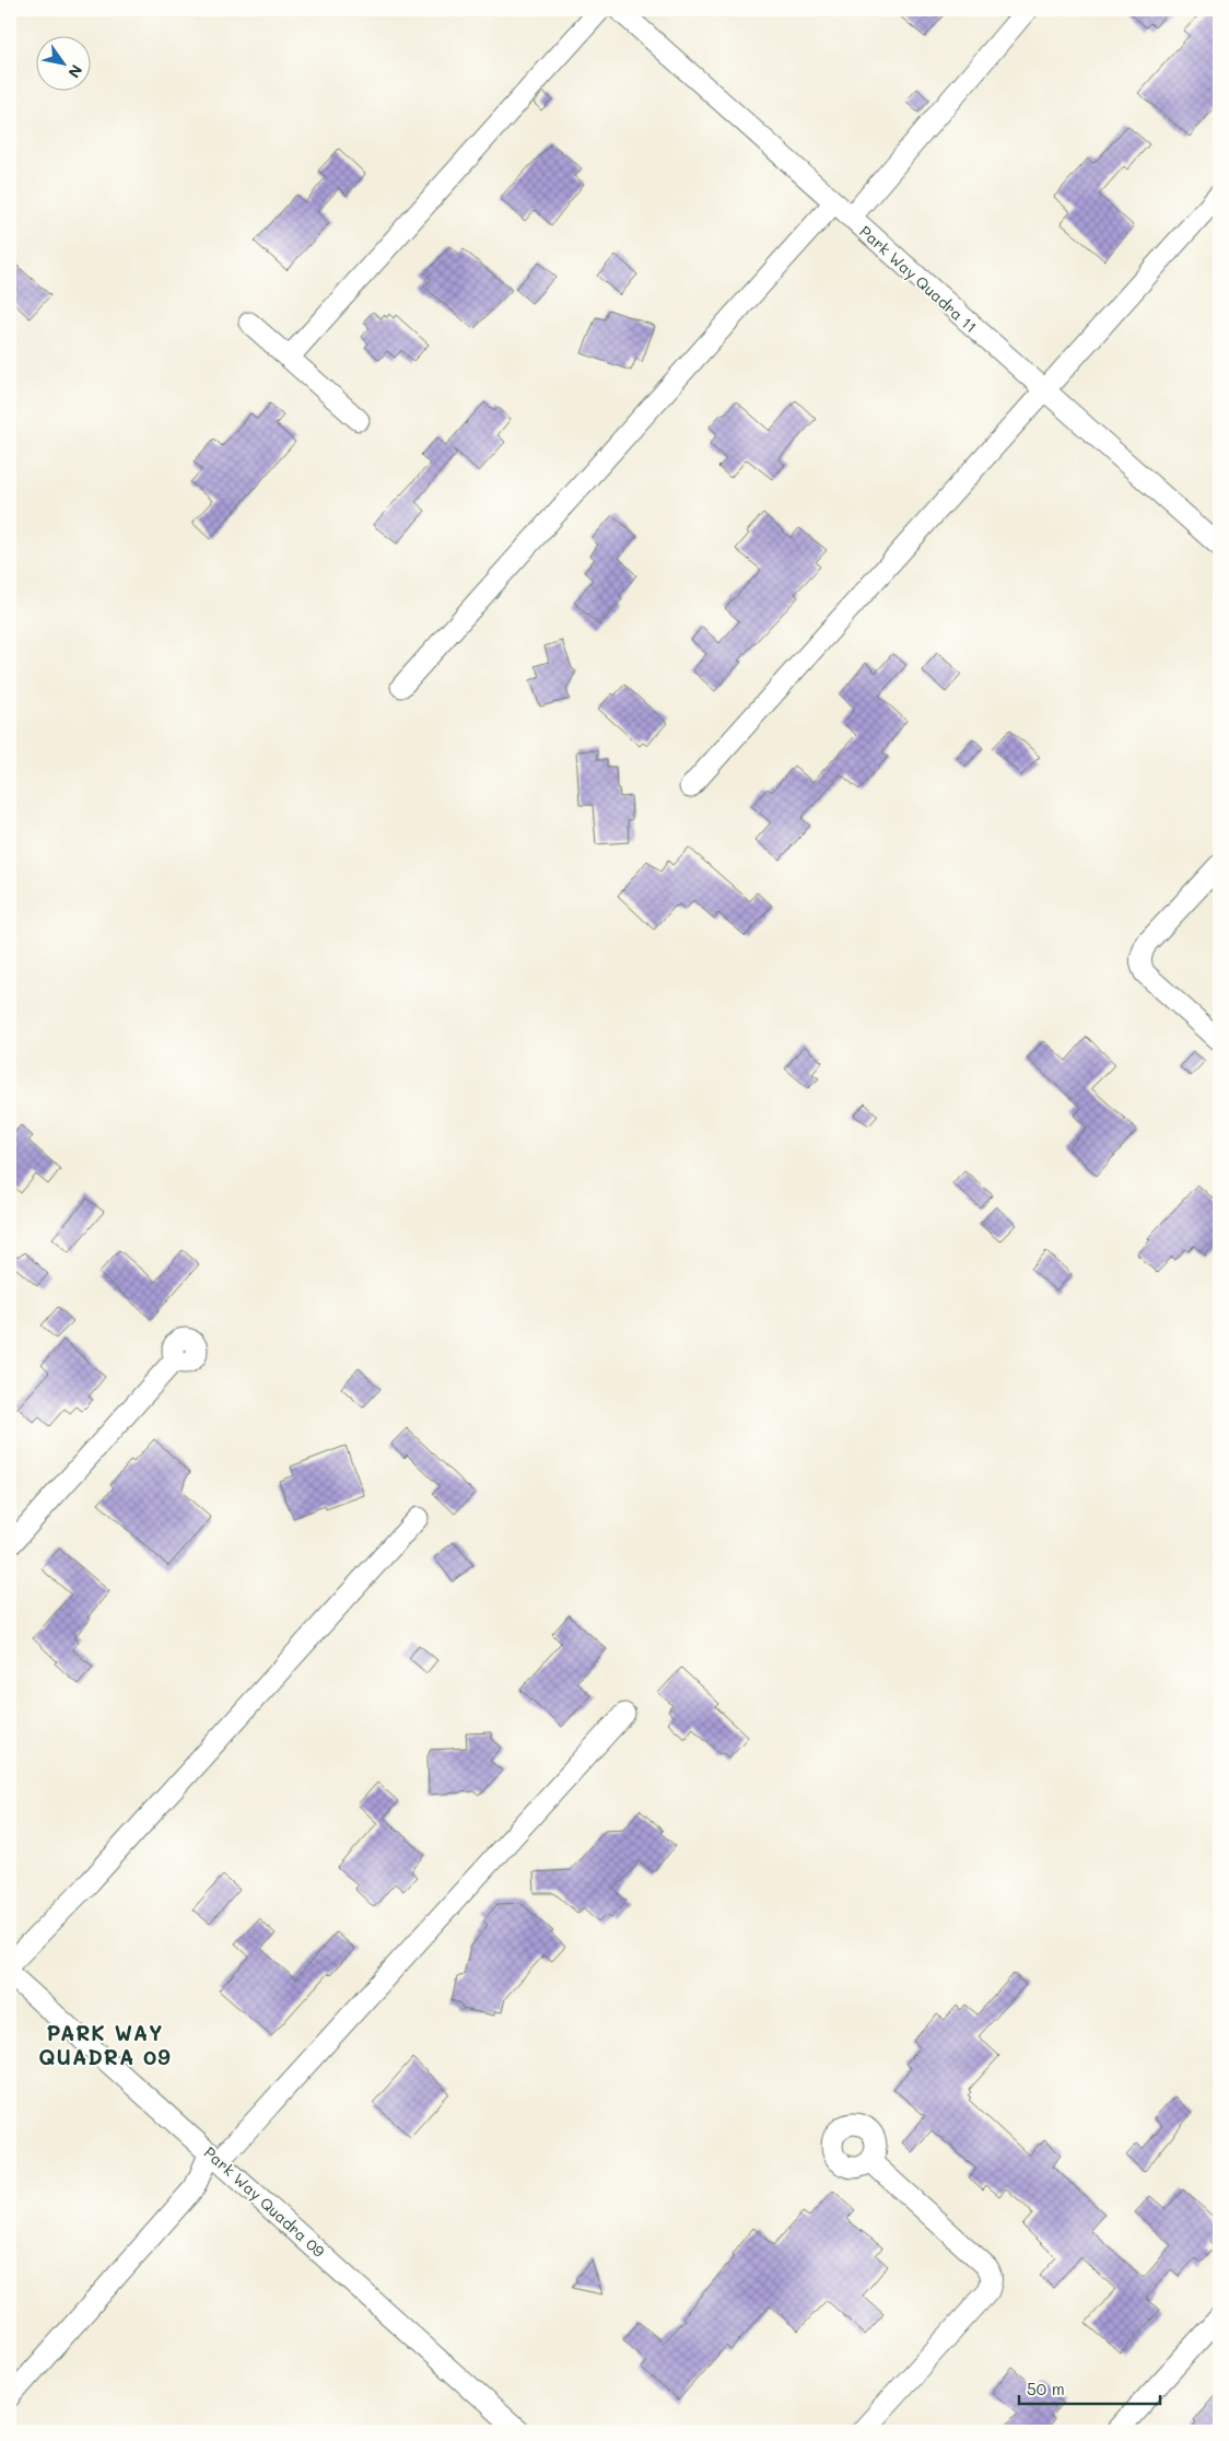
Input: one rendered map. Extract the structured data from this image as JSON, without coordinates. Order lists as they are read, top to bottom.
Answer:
{
  "streets": {
    "street": ["Park Way Quadra 11", "Park Way Quadra 09"]
  },
  "districts": ["PARK WAY QUADRA 09"],
  "scale_bar": "50 m",
  "north": "bottom right"
}
